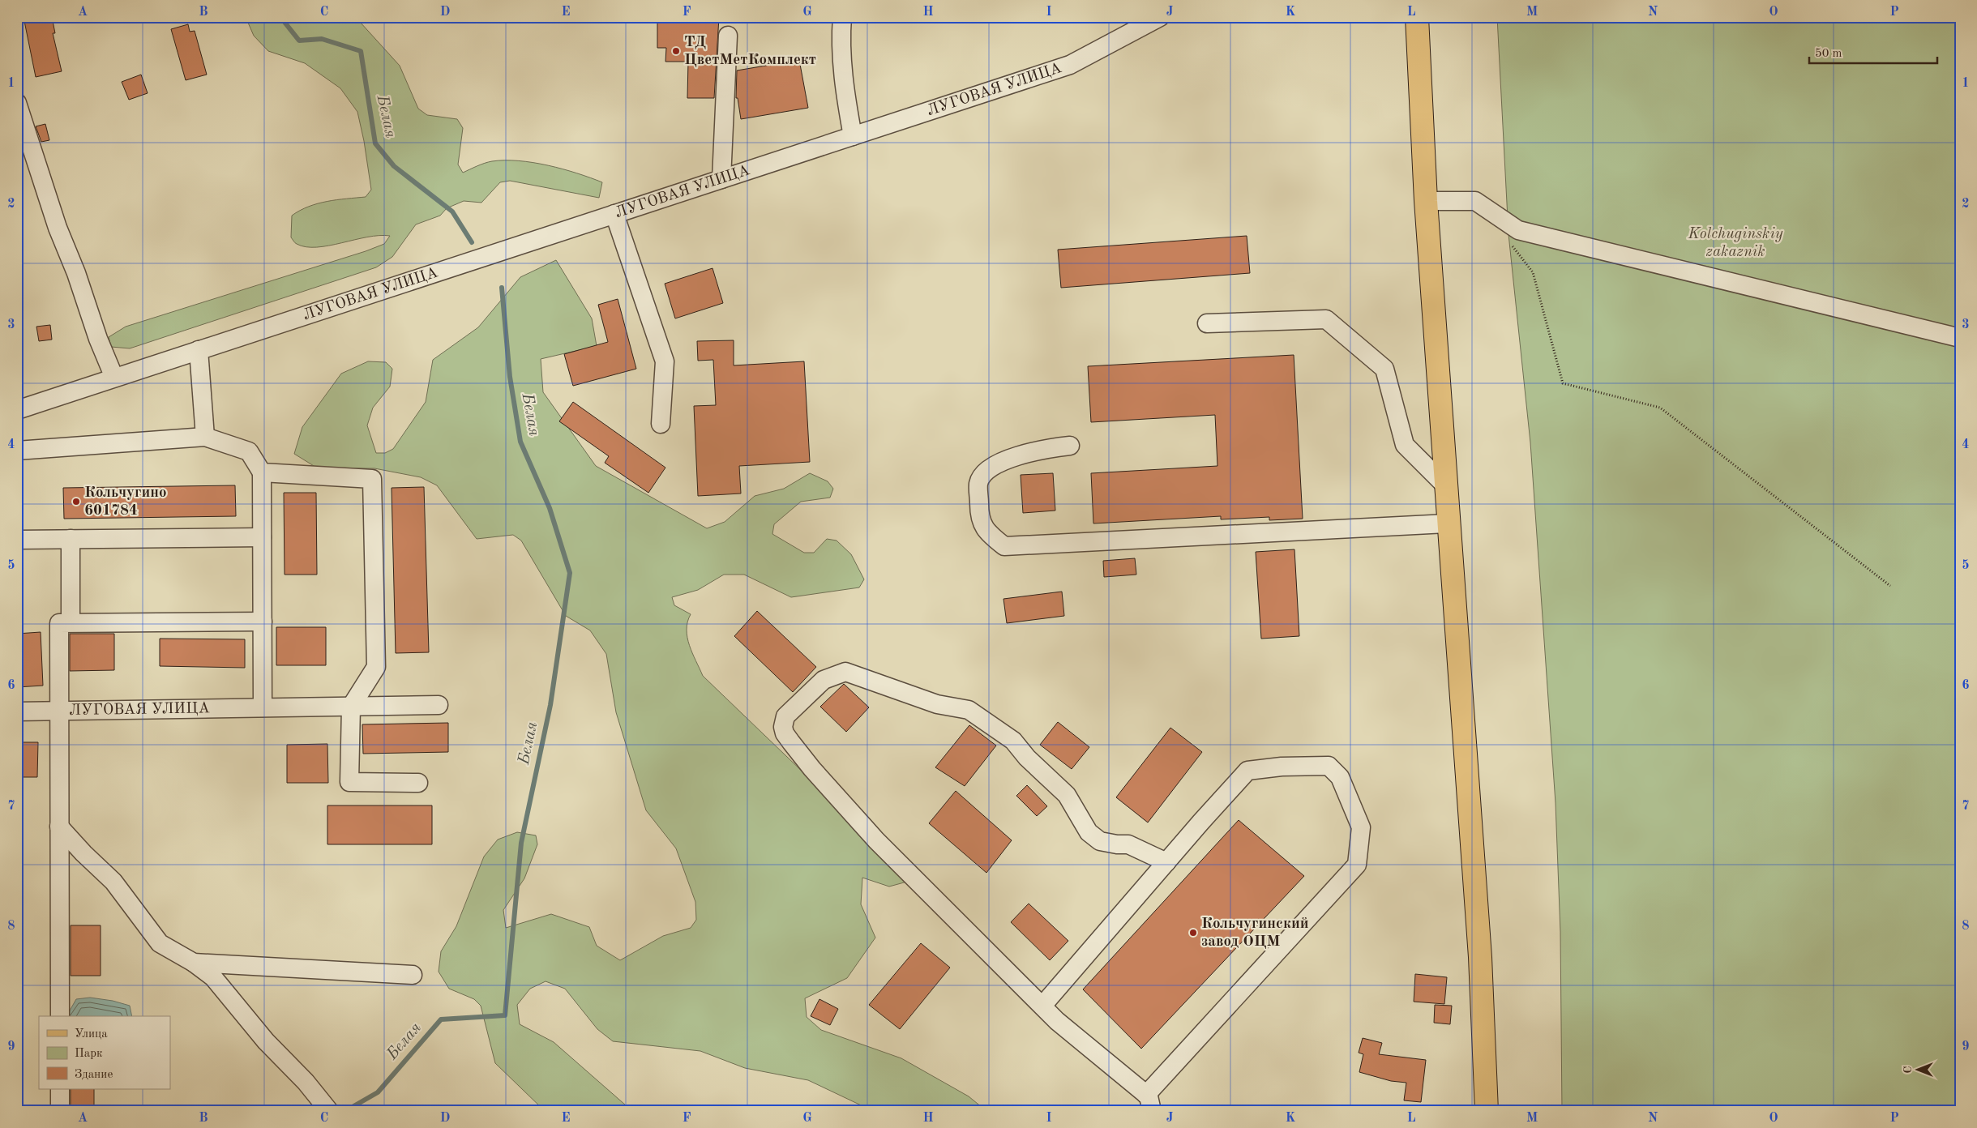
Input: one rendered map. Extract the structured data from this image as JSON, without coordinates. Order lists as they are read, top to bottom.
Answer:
{
  "streets": {
    "street": ["ЛУГОВАЯ УЛИЦА"]
  },
  "water": ["Белая"],
  "parks": ["Kolchuginskiy zakaznik"],
  "places": ["ТД ЦветМетКомплект", "Кольчугино 601784", "Кольчугинский завод ОЦМ"],
  "legend": ["Улица", "Парк", "Здание"],
  "scale_bar": "50 m",
  "north": "left",
  "grid": {
    "columns": [
      "A",
      "B",
      "C",
      "D",
      "E",
      "F",
      "G",
      "H",
      "I",
      "J",
      "K",
      "L",
      "M",
      "N",
      "O",
      "P"
    ],
    "rows": [
      "1",
      "2",
      "3",
      "4",
      "5",
      "6",
      "7",
      "8",
      "9"
    ]
  }
}
